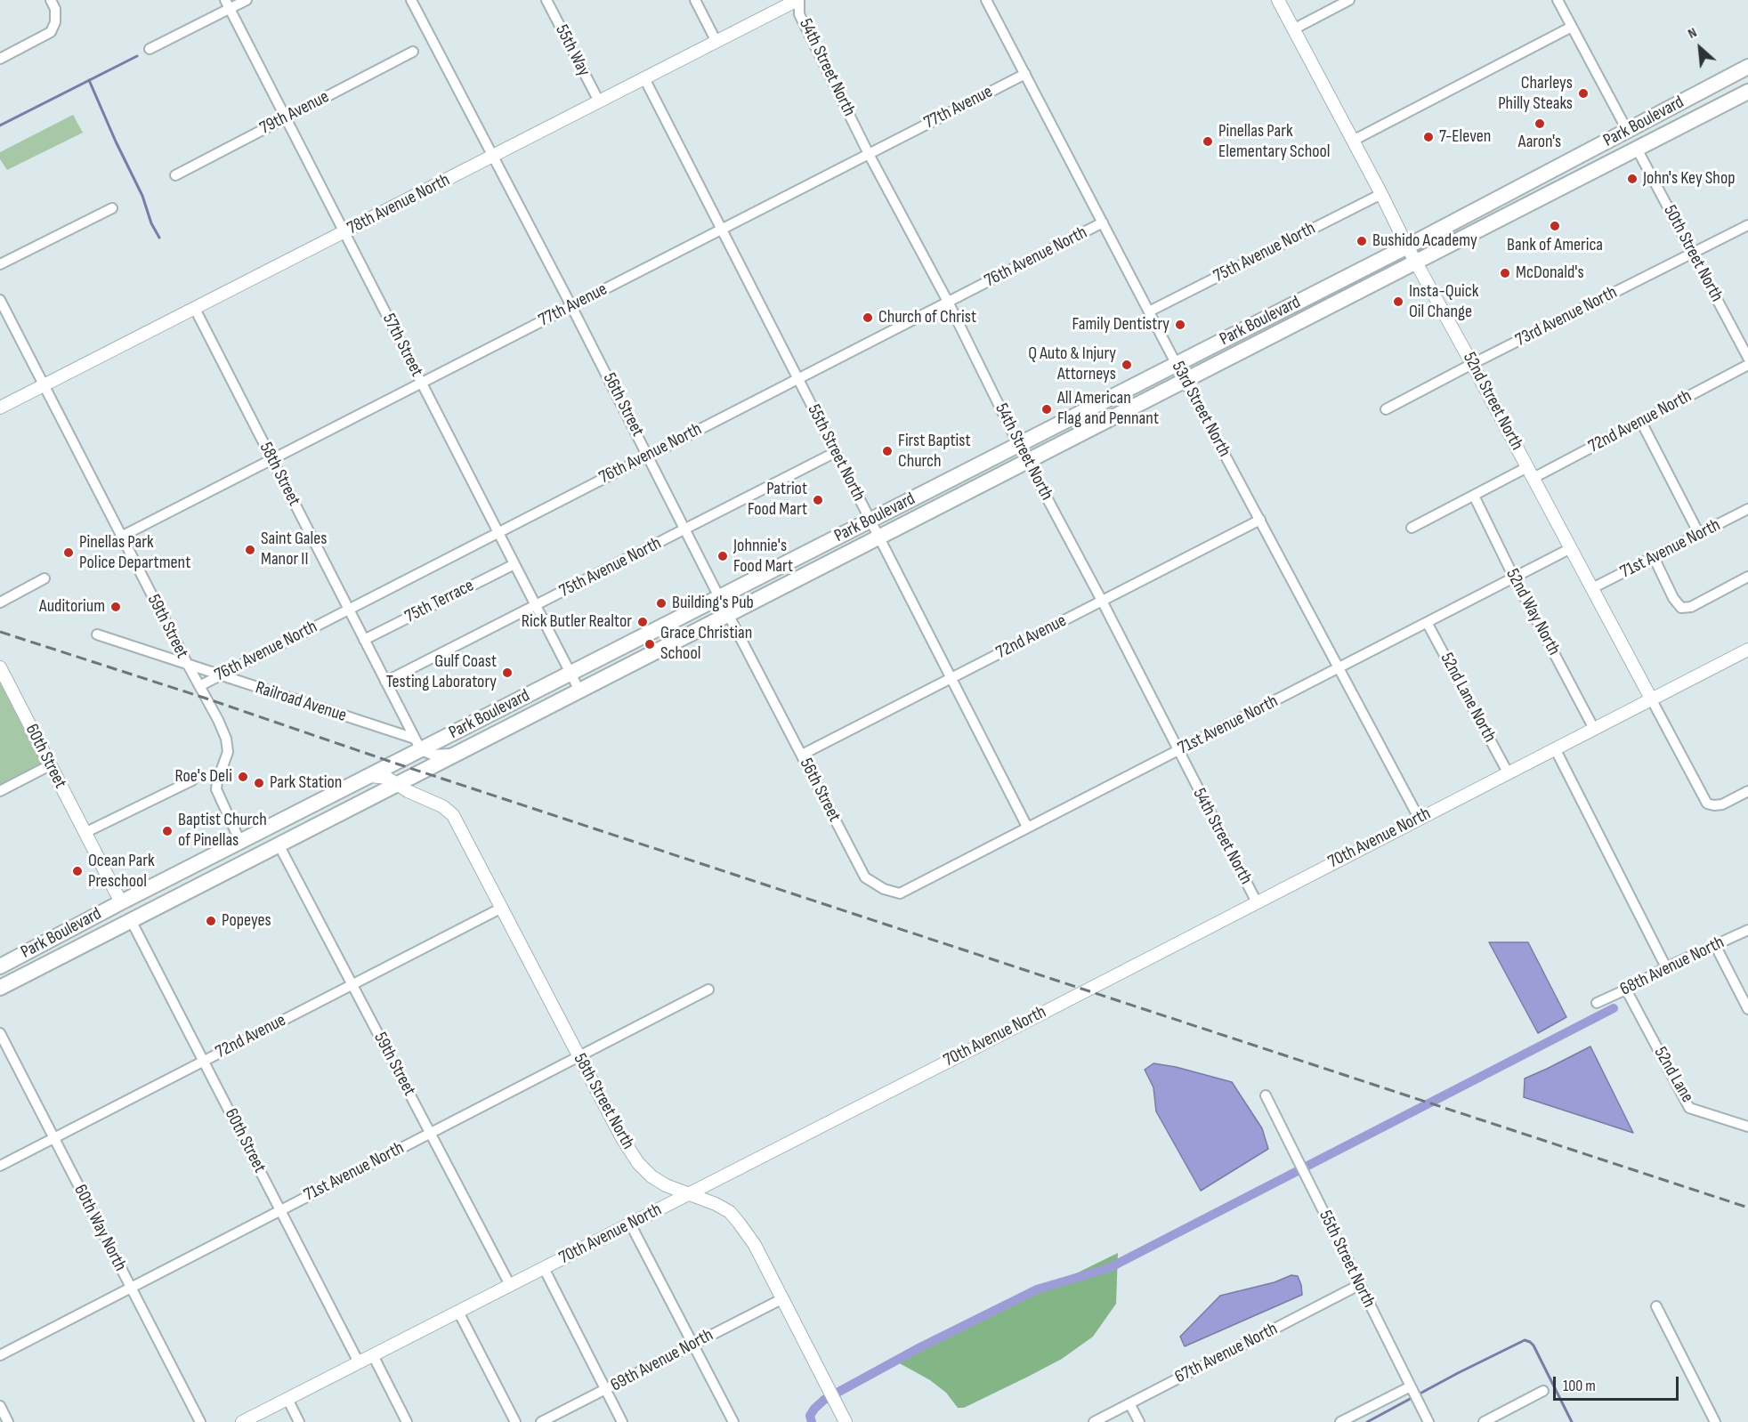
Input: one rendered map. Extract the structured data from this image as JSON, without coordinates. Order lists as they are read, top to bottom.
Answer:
{
  "streets": {
    "main road": ["Park Boulevard"],
    "street": [
      "55th Way",
      "54th Street North",
      "77th Avenue",
      "79th Avenue",
      "78th Avenue North",
      "75th Avenue North",
      "50th Street North",
      "76th Avenue North",
      "73rd Avenue North",
      "57th Street",
      "52nd Street North",
      "56th Street",
      "53rd Street North",
      "72nd Avenue North",
      "55th Street North",
      "58th Street",
      "71st Avenue North",
      "75th Terrace",
      "52nd Way North",
      "59th Street",
      "72nd Avenue",
      "52nd Lane North",
      "Railroad Avenue",
      "60th Street",
      "70th Avenue North",
      "68th Avenue North",
      "52nd Lane",
      "58th Street North",
      "60th Way North",
      "67th Avenue North",
      "69th Avenue North"
    ]
  },
  "crossings": [
    ["55th Way", "78th Avenue North"],
    ["54th Street North", "77th Avenue"],
    ["54th Street North", "Park Boulevard"],
    ["54th Street North", "78th Avenue North"],
    ["54th Street North", "76th Avenue North"],
    ["54th Street North", "71st Avenue North"],
    ["54th Street North", "72nd Avenue"],
    ["54th Street North", "70th Avenue North"],
    ["77th Avenue", "57th Street"],
    ["77th Avenue", "56th Street"],
    ["77th Avenue", "53rd Street North"],
    ["77th Avenue", "55th Street North"],
    ["77th Avenue", "58th Street"],
    ["77th Avenue", "59th Street"],
    ["79th Avenue", "57th Street"],
    ["Park Boulevard", "50th Street North"],
    ["Park Boulevard", "57th Street"],
    ["Park Boulevard", "52nd Street North"],
    ["Park Boulevard", "56th Street"],
    ["Park Boulevard", "53rd Street North"],
    ["Park Boulevard", "55th Street North"],
    ["Park Boulevard", "58th Street"],
    ["Park Boulevard", "59th Street"],
    ["Park Boulevard", "Railroad Avenue"],
    ["Park Boulevard", "60th Street"],
    ["Park Boulevard", "58th Street North"],
    ["78th Avenue North", "57th Street"],
    ["78th Avenue North", "56th Street"],
    ["78th Avenue North", "55th Street North"],
    ["78th Avenue North", "58th Street"],
    ["78th Avenue North", "59th Street"],
    ["75th Avenue North", "57th Street"],
    ["75th Avenue North", "52nd Street North"],
    ["75th Avenue North", "56th Street"],
    ["75th Avenue North", "53rd Street North"],
    ["75th Avenue North", "55th Street North"],
    ["75th Avenue North", "58th Street"],
    ["50th Street North", "73rd Avenue North"],
    ["76th Avenue North", "57th Street"],
    ["76th Avenue North", "56th Street"],
    ["76th Avenue North", "53rd Street North"],
    ["76th Avenue North", "55th Street North"],
    ["76th Avenue North", "58th Street"],
    ["76th Avenue North", "59th Street"],
    ["76th Avenue North", "Railroad Avenue"],
    ["73rd Avenue North", "52nd Street North"],
    ["57th Street", "75th Terrace"],
    ["52nd Street North", "72nd Avenue North"],
    ["52nd Street North", "71st Avenue North"],
    ["52nd Street North", "70th Avenue North"],
    ["56th Street", "71st Avenue North"],
    ["56th Street", "72nd Avenue"],
    ["53rd Street North", "71st Avenue North"],
    ["53rd Street North", "72nd Avenue"],
    ["53rd Street North", "70th Avenue North"],
    ["72nd Avenue North", "52nd Way North"],
    ["55th Street North", "71st Avenue North"],
    ["55th Street North", "72nd Avenue"],
    ["55th Street North", "67th Avenue North"],
    ["58th Street", "75th Terrace"],
    ["58th Street", "Railroad Avenue"],
    ["71st Avenue North", "52nd Way North"],
    ["71st Avenue North", "59th Street"],
    ["71st Avenue North", "52nd Lane North"],
    ["71st Avenue North", "60th Street"],
    ["71st Avenue North", "58th Street North"],
    ["71st Avenue North", "60th Way North"],
    ["52nd Way North", "70th Avenue North"],
    ["59th Street", "72nd Avenue"],
    ["59th Street", "Railroad Avenue"],
    ["59th Street", "70th Avenue North"],
    ["72nd Avenue", "60th Street"],
    ["72nd Avenue", "58th Street North"],
    ["72nd Avenue", "60th Way North"],
    ["52nd Lane North", "70th Avenue North"],
    ["60th Street", "70th Avenue North"],
    ["70th Avenue North", "58th Street North"],
    ["68th Avenue North", "52nd Lane"],
    ["58th Street North", "69th Avenue North"]
  ],
  "places": [
    "Charleys Philly Steaks",
    "Aaron's",
    "7-Eleven",
    "Pinellas Park Elementary School",
    "John's Key Shop",
    "Bank of America",
    "Bushido Academy",
    "McDonald's",
    "Insta-Quick Oil Change",
    "Church of Christ",
    "Family Dentistry",
    "Q Auto & Injury Attorneys",
    "All American Flag and Pennant",
    "First Baptist Church",
    "Patriot Food Mart",
    "Saint Gales Manor II",
    "Pinellas Park Police Department",
    "Johnnie's Food Mart",
    "Building's Pub",
    "Auditorium",
    "Rick Butler Realtor",
    "Grace Christian School",
    "Gulf Coast Testing Laboratory",
    "Roe's Deli",
    "Park Station",
    "Baptist Church of Pinellas",
    "Ocean Park Preschool",
    "Popeyes"
  ],
  "scale_bar": "100 m",
  "north": "top left"
}
